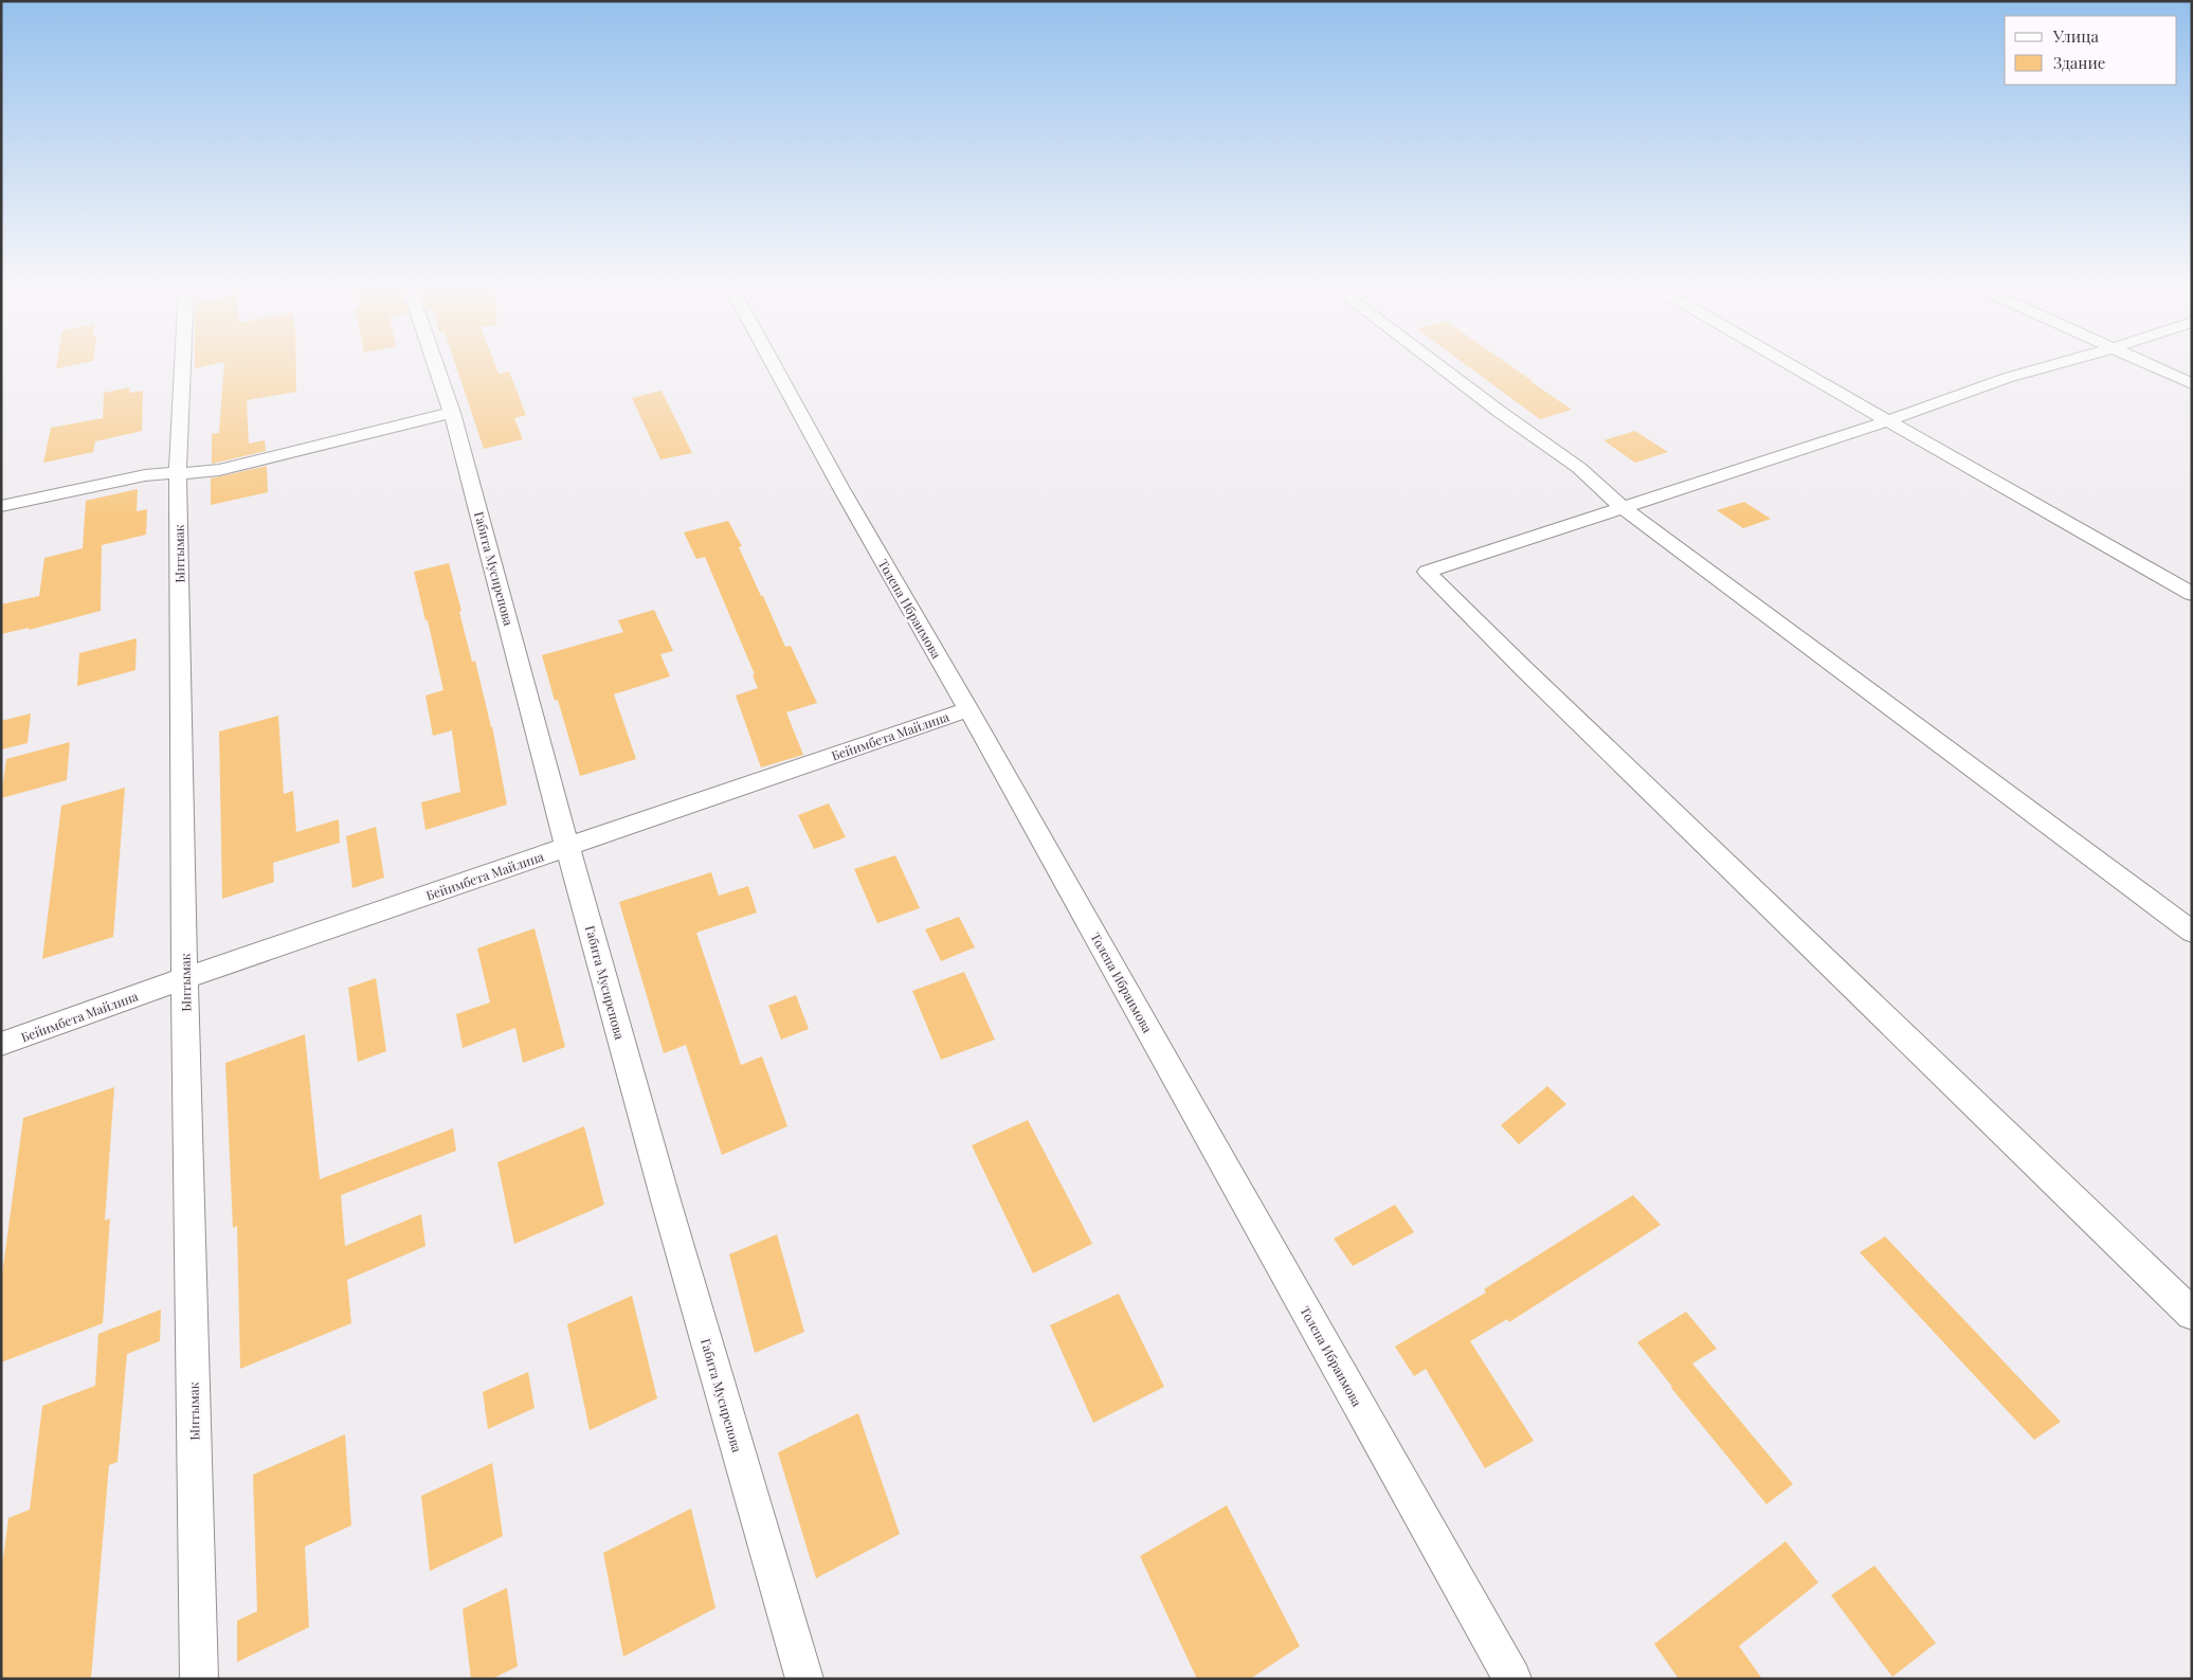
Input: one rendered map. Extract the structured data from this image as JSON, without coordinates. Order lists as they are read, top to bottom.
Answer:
{
  "streets": {
    "street": [
      "Ынтымак",
      "Габита Мусирепова",
      "Толепа Ибраимова",
      "Бейимбета Майлина"
    ]
  },
  "crossings": [
    ["Ынтымак", "Бейимбета Майлина"],
    ["Габита Мусирепова", "Бейимбета Майлина"],
    ["Толепа Ибраимова", "Бейимбета Майлина"]
  ],
  "legend": ["Улица", "Здание"]
}
